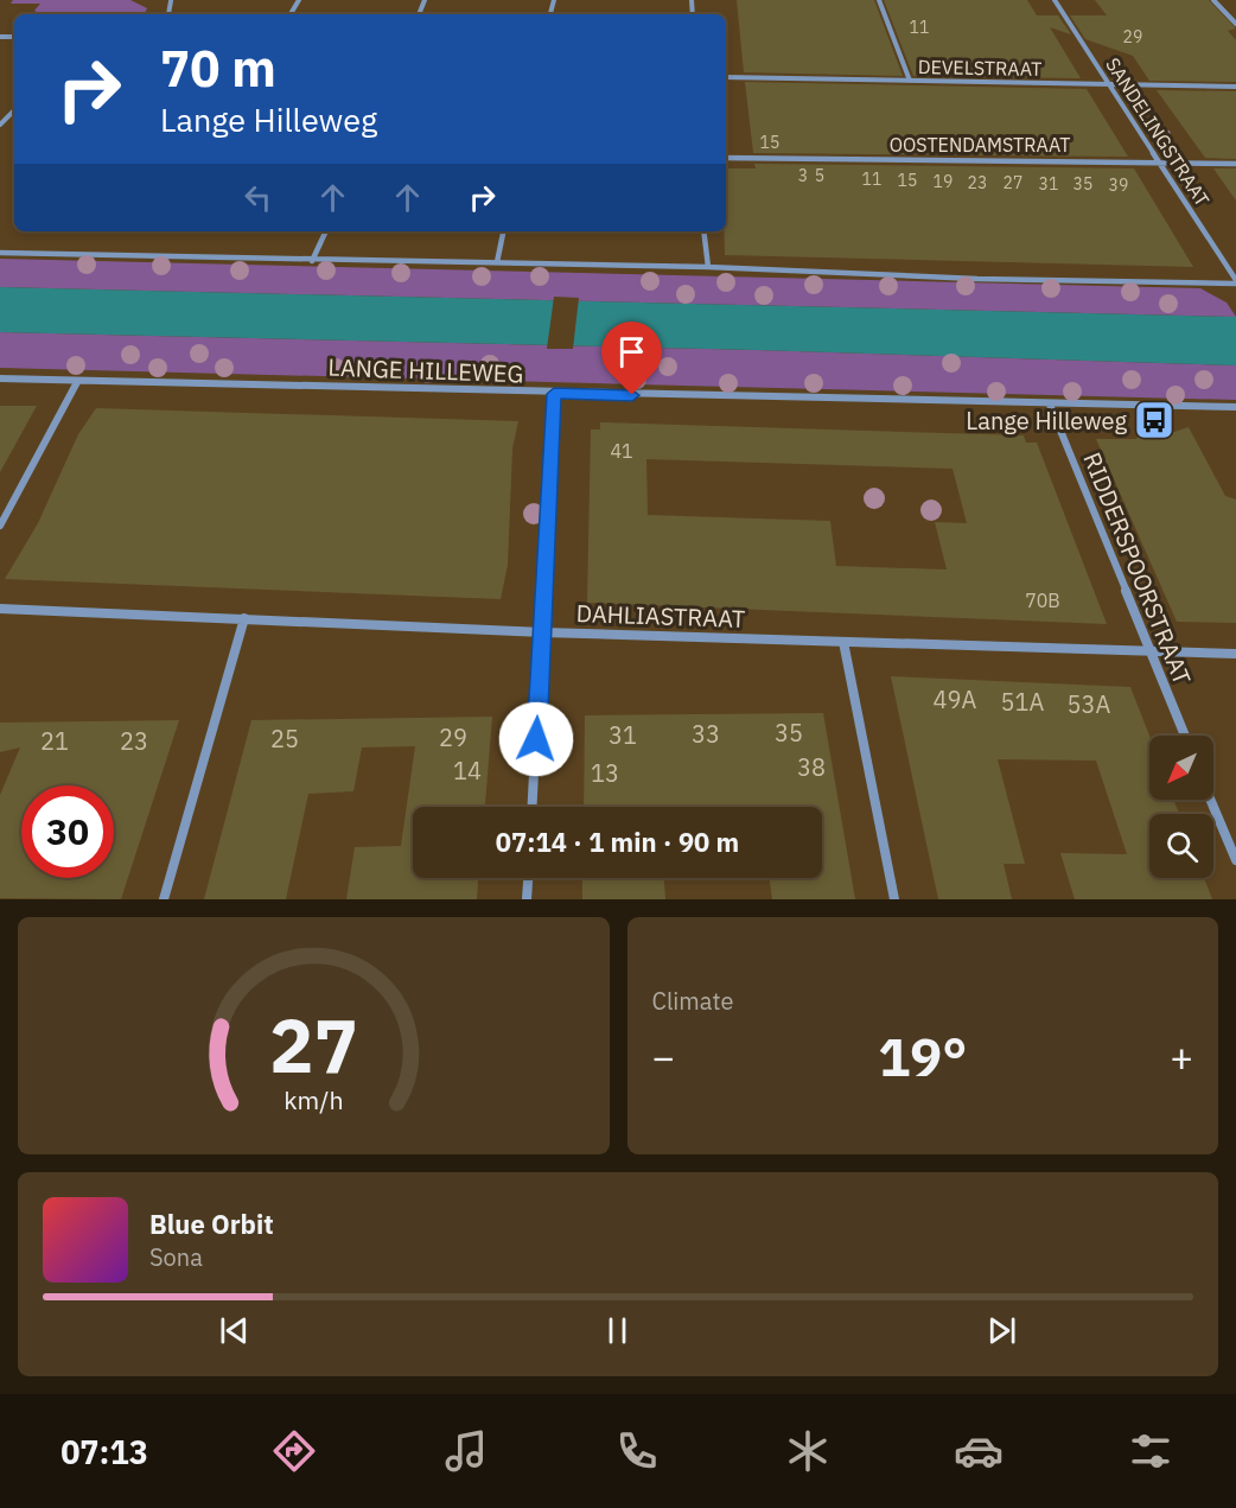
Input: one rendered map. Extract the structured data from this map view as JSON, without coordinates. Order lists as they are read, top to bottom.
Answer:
{
  "streets": {
    "street": [
      "DEVELSTRAAT",
      "SANDELINGSTRAAT",
      "OOSTENDAMSTRAAT",
      "LANGE HILLEWEG",
      "RIDDERSPOORSTRAAT",
      "DAHLIASTRAAT"
    ]
  },
  "crossings": [
    ["DEVELSTRAAT", "SANDELINGSTRAAT"],
    ["SANDELINGSTRAAT", "OOSTENDAMSTRAAT"],
    ["LANGE HILLEWEG", "RIDDERSPOORSTRAAT"],
    ["RIDDERSPOORSTRAAT", "DAHLIASTRAAT"]
  ],
  "places": {
    "bus stop": ["Lange Hilleweg"]
  },
  "house_numbers": [
    "11",
    "29",
    "15",
    "3",
    "5",
    "11",
    "15",
    "19",
    "23",
    "27",
    "31",
    "35",
    "39",
    "41",
    "70B",
    "49A",
    "51A",
    "53A",
    "35",
    "33",
    "31",
    "29",
    "25",
    "21",
    "23",
    "38",
    "14",
    "13"
  ],
  "north": "bottom left",
  "page": {
    "turn": ["70 m", "Lange Hilleweg"],
    "limit": "30",
    "trip": "07:14 · 1 min · 90 m",
    "tile": "Climate",
    "heat": ["−", "19°", "+"],
    "song": ["Blue Orbit", "Sona"],
    "tabs": "07:13",
    "gauge": ["27", "km/h"]
  }
}
